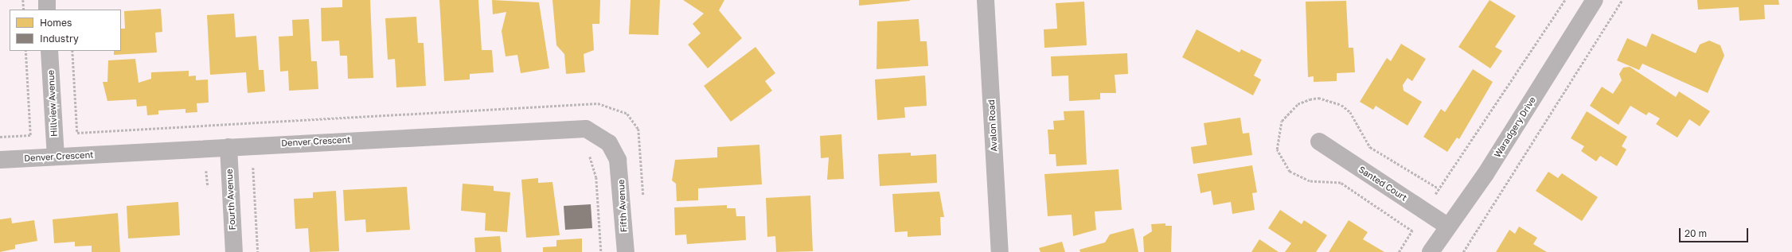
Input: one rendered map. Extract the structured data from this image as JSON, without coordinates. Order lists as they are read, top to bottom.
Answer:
{
  "streets": {
    "street": [
      "Hillview Avenue",
      "Avalon Road",
      "Waradgery Drive",
      "Denver Crescent",
      "Santed Court",
      "Fourth Avenue",
      "Fifth Avenue"
    ]
  },
  "crossings": [
    ["Hillview Avenue", "Denver Crescent"],
    ["Waradgery Drive", "Santed Court"],
    ["Denver Crescent", "Fourth Avenue"],
    ["Denver Crescent", "Fifth Avenue"]
  ],
  "legend": ["Homes", "Industry"],
  "scale_bar": "20 m"
}
